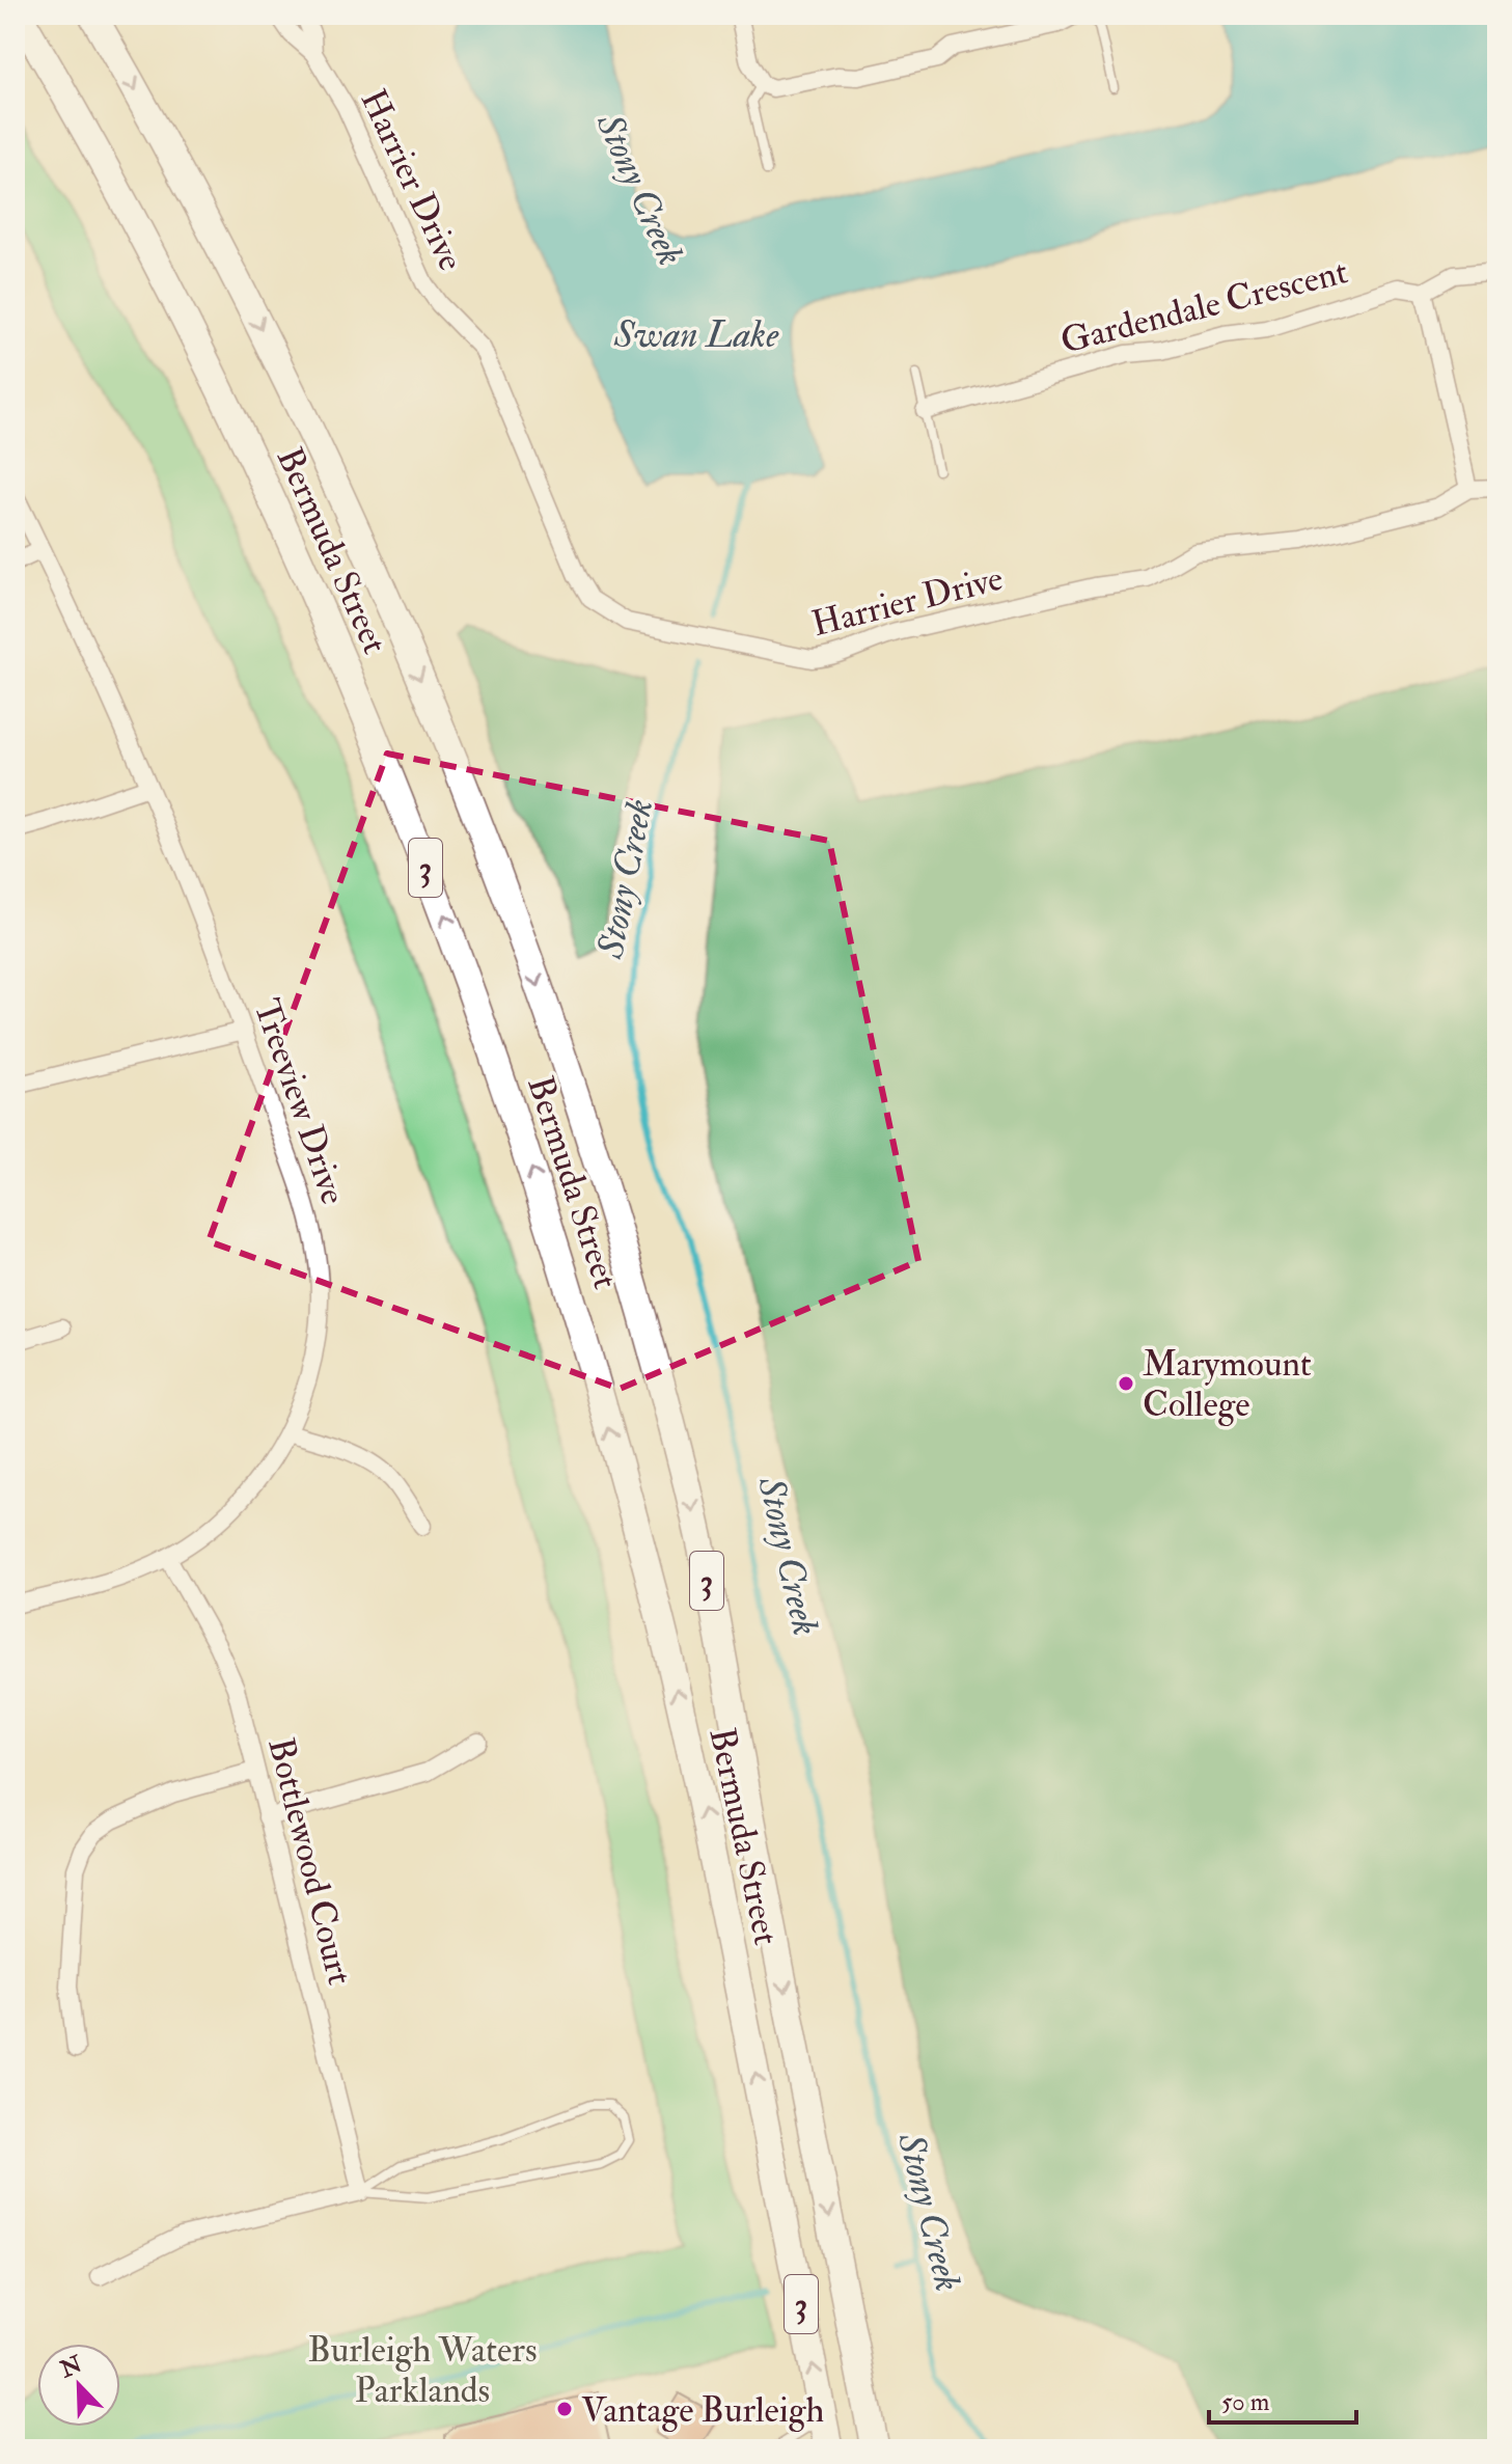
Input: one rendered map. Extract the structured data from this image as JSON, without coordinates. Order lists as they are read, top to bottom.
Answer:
{
  "streets": {
    "main road": ["Bermuda Street", "3"],
    "street": [
      "Harrier Drive",
      "Gardendale Crescent",
      "Treeview Drive",
      "Bottlewood Court"
    ]
  },
  "crossings": [
    ["Treeview Drive", "Bottlewood Court"]
  ],
  "water": ["Stony Creek", "Swan Lake"],
  "parks": ["Burleigh Waters Parklands"],
  "places": ["Marymount College", "Vantage Burleigh"],
  "scale_bar": "50 m",
  "north": "top left"
}
